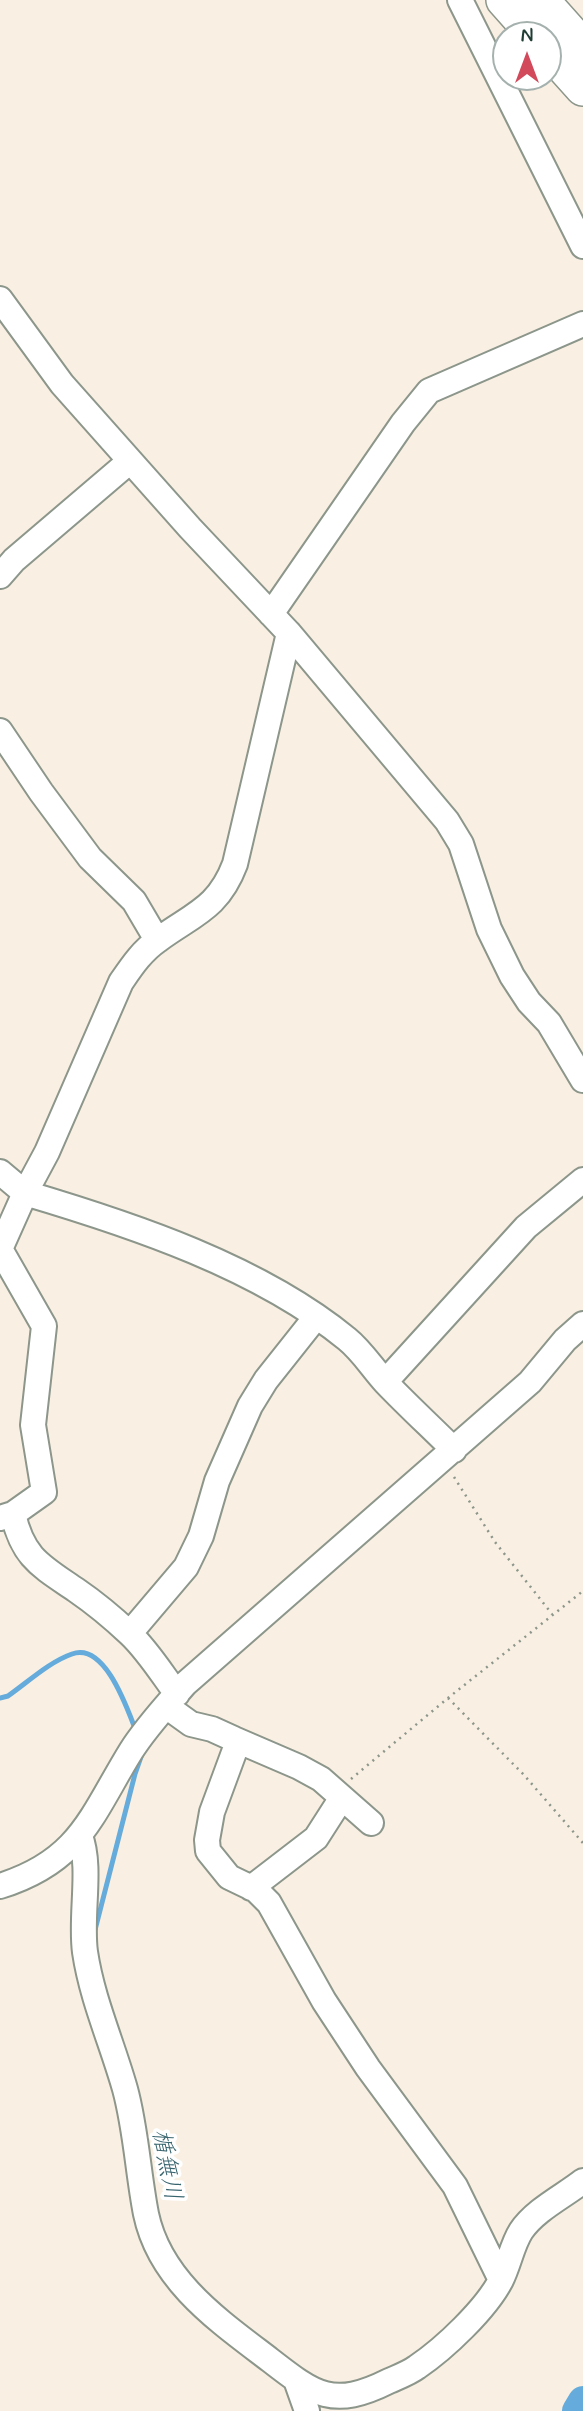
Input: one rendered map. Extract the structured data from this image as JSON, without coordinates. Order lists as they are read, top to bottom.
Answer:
{
  "water": ["楯無川"],
  "north": "top"
}
